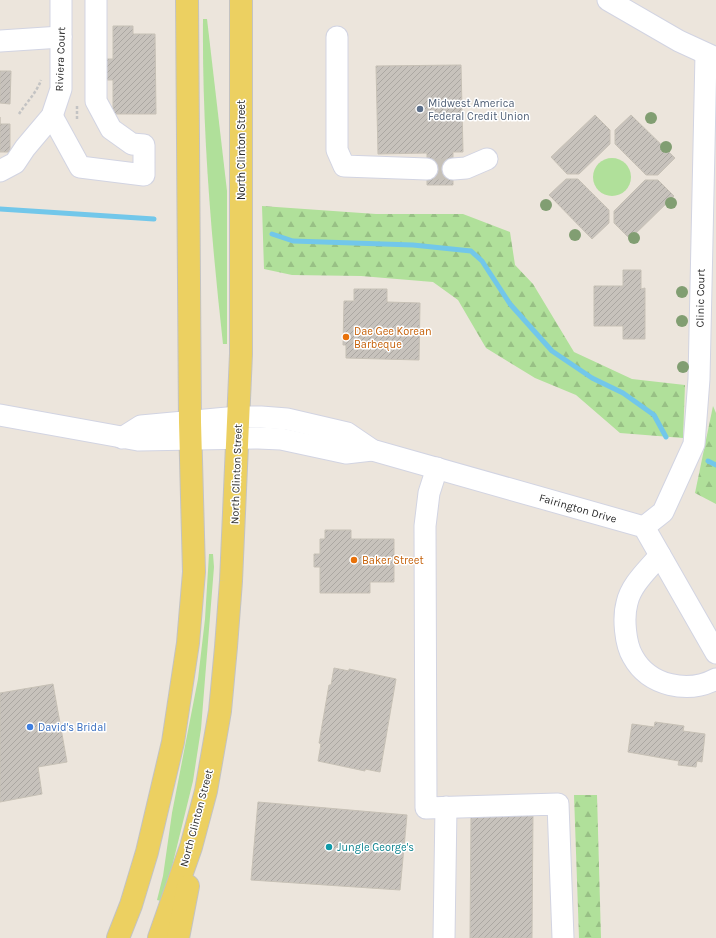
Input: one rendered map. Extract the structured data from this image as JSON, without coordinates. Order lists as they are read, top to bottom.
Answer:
{
  "streets": {
    "main road": ["North Clinton Street"],
    "street": ["Riviera Court", "Clinic Court", "Fairington Drive"]
  },
  "crossings": [
    ["North Clinton Street", "Fairington Drive"],
    ["Clinic Court", "Fairington Drive"]
  ],
  "places": [
    "Midwest America Federal Credit Union",
    "Dae Gee Korean Barbeque",
    "Baker Street",
    "David's Bridal",
    "Jungle George's"
  ]
}
